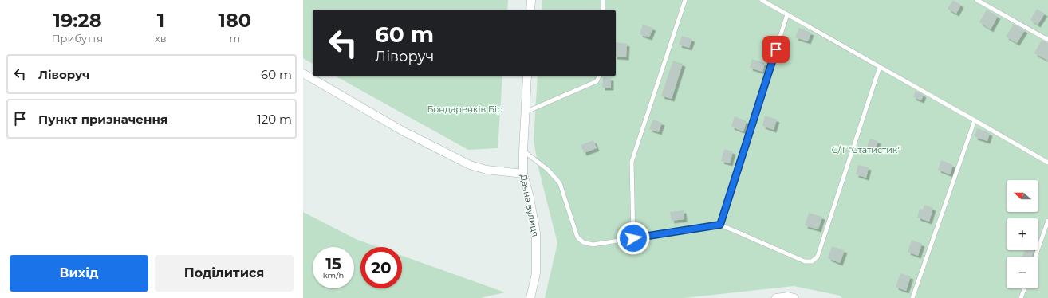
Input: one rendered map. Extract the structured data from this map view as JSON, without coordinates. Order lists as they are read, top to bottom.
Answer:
{
  "streets": {
    "street": ["Дачна вулиця"]
  },
  "parks": ["Бондаренків Бір", "С/Т \"Статистик\""],
  "north": "left",
  "page": {
    "eta": [
      "19:28",
      "Прибуття",
      "1",
      "хв",
      "180",
      "m"
    ],
    "turn": ["60 m", "Ліворуч"],
    "list": [
      {
        "name": "Ліворуч",
        "value": "60 m"
      },
      {
        "name": "Пункт призначення",
        "value": "120 m"
      }
    ],
    "map_buttons": ["+", "−"],
    "speed": "15 km/h",
    "limit": "20",
    "buttons": ["Вихід", "Поділитися"]
  }
}
